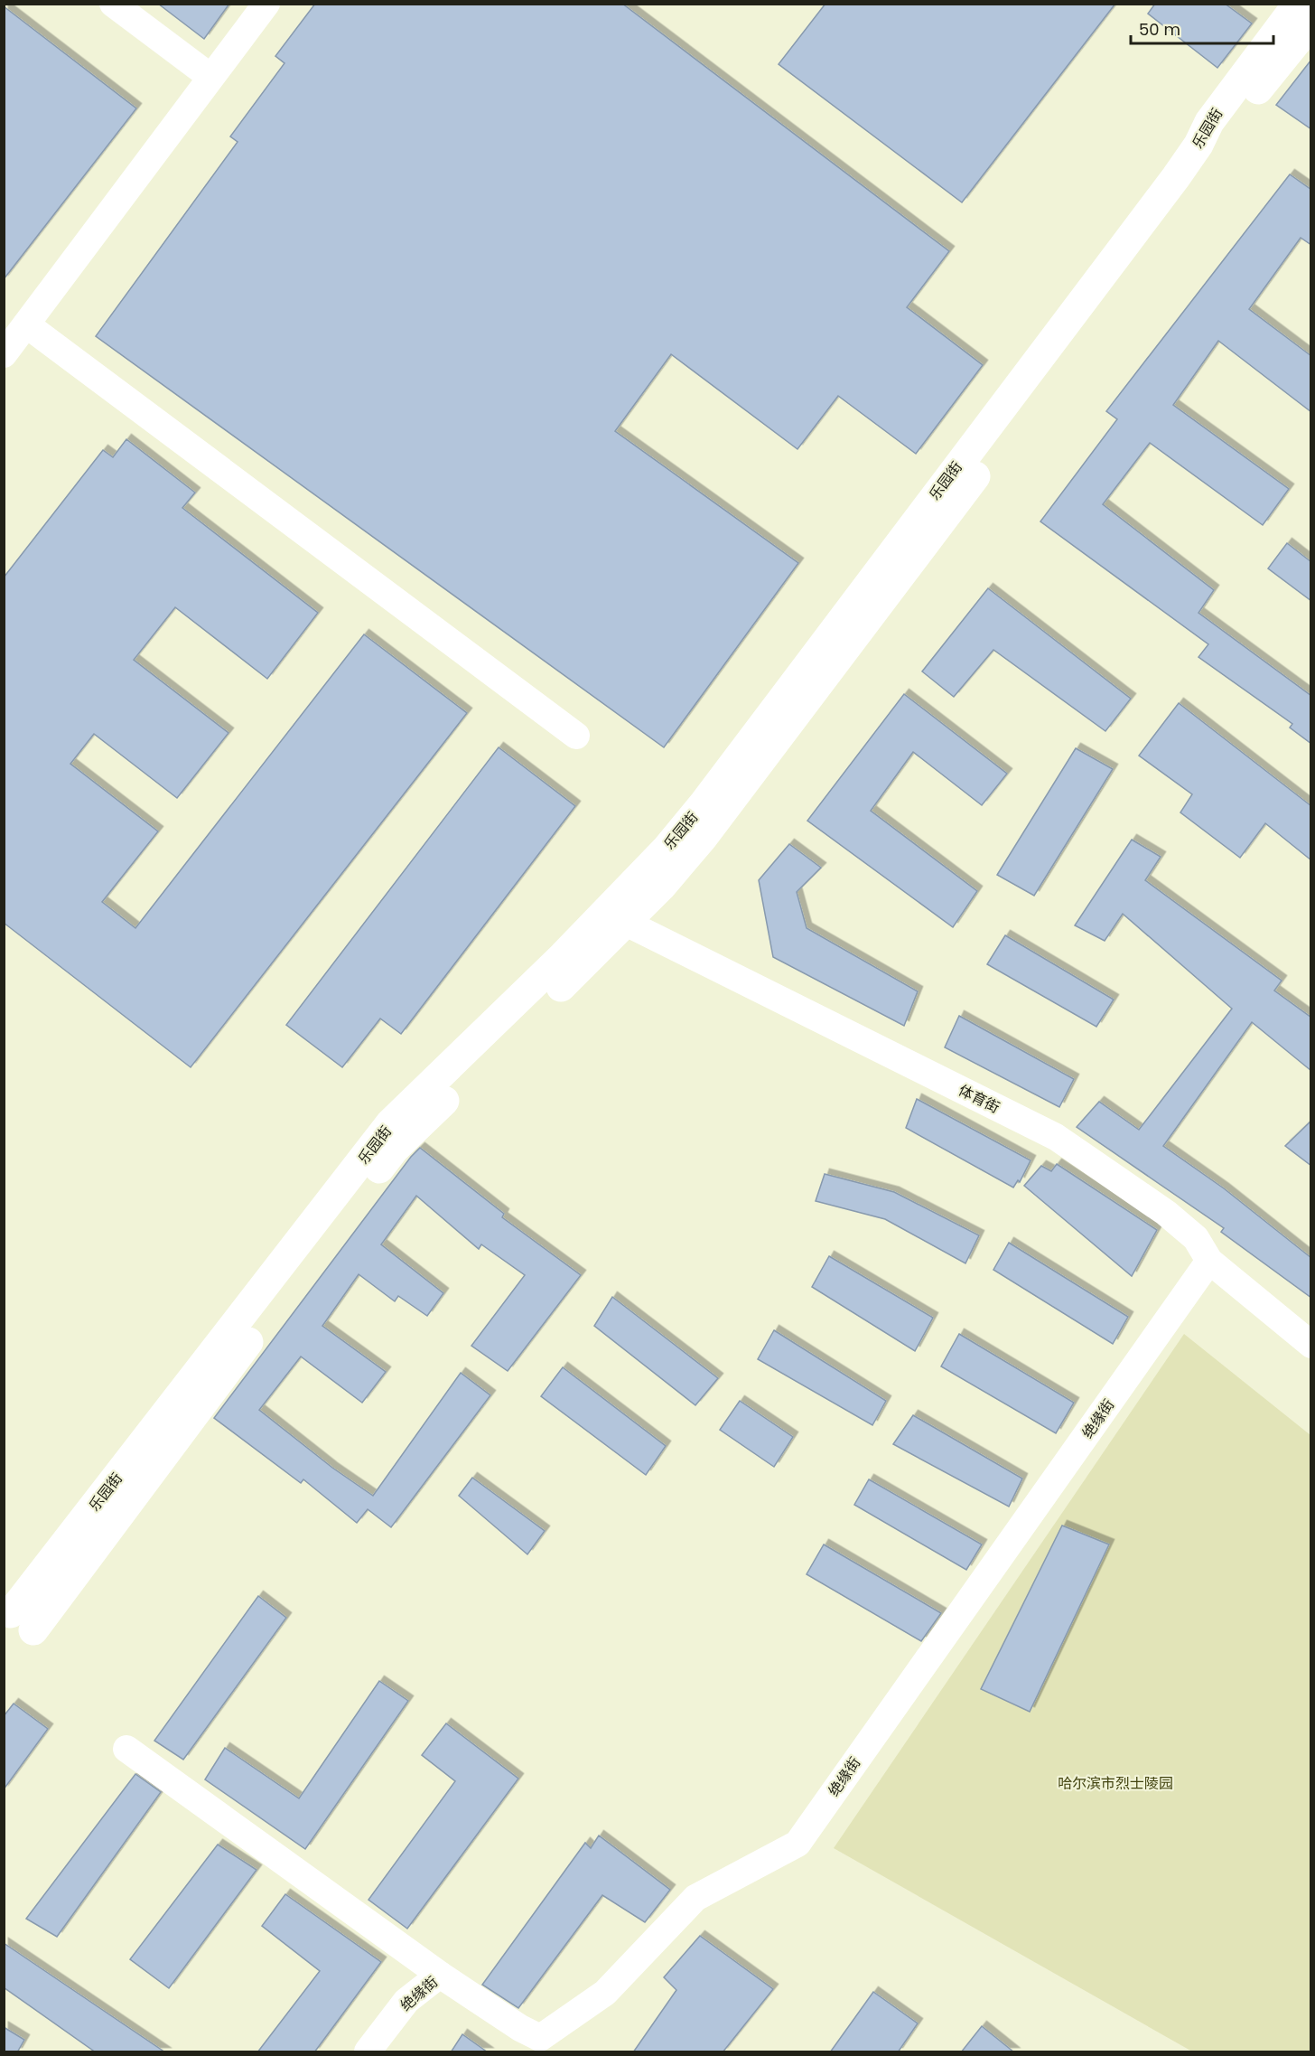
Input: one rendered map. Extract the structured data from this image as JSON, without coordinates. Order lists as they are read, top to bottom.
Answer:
{
  "streets": {
    "main road": ["乐园街"],
    "street": ["体育街", "绝缘街"]
  },
  "crossings": [
    ["乐园街", "体育街"],
    ["体育街", "绝缘街"]
  ],
  "parks": ["哈尔滨市烈士陵园"],
  "scale_bar": "50 m"
}
